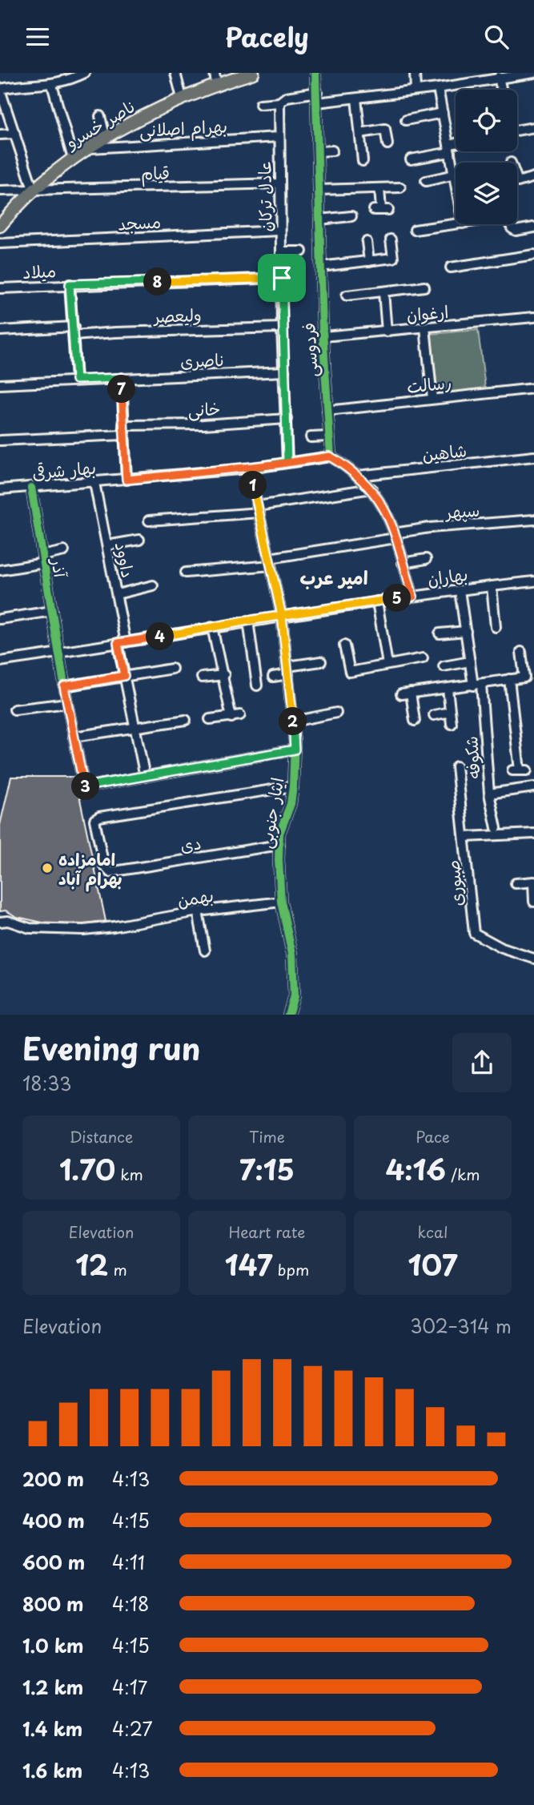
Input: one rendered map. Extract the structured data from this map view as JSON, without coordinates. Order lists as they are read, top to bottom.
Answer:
{
  "streets": {
    "main road": ["ناصر خسرو"],
    "street": [
      "بهرام اصلانی",
      "قیام",
      "عادل ترکان",
      "مسجد",
      "میلاد",
      "ارغوان",
      "ولیعصر",
      "فردوسی",
      "ناصری",
      "رسالت",
      "خانی",
      "شاهین",
      "بهار شرقی",
      "سپهر",
      "داوود",
      "آذر",
      "بهاران",
      "شکوفه",
      "ایثار جنوبی",
      "دی",
      "صبوری",
      "بهمن"
    ]
  },
  "crossings": [
    ["ناصر خسرو", "بهرام اصلانی"],
    ["ناصر خسرو", "قیام"],
    ["بهرام اصلانی", "عادل ترکان"],
    ["قیام", "عادل ترکان"],
    ["عادل ترکان", "مسجد"],
    ["عادل ترکان", "میلاد"],
    ["عادل ترکان", "ولیعصر"],
    ["عادل ترکان", "ناصری"],
    ["عادل ترکان", "خانی"],
    ["عادل ترکان", "بهار شرقی"],
    ["ارغوان", "فردوسی"],
    ["فردوسی", "رسالت"],
    ["فردوسی", "بهار شرقی"],
    ["بهار شرقی", "داوود"],
    ["بهار شرقی", "آذر"],
    ["بهار شرقی", "ایثار جنوبی"],
    ["سپهر", "ایثار جنوبی"],
    ["داوود", "آذر"],
    ["داوود", "بهاران"],
    ["آذر", "بهاران"],
    ["بهاران", "شکوفه"],
    ["بهاران", "ایثار جنوبی"],
    ["ایثار جنوبی", "دی"],
    ["ایثار جنوبی", "بهمن"]
  ],
  "districts": ["امیر عرب"],
  "places": ["امامزاده بهرام آباد"],
  "page": {
    "header": "Pacely",
    "pins": [
      "8",
      "7",
      "1",
      "5",
      "4",
      "2",
      "3"
    ],
    "heading": ["Evening run", "18:33"],
    "stats": [
      ["Distance", "1.70 km"],
      ["Time", "7:15"],
      ["Pace", "4:16 /km"],
      ["Elevation", "12 m"],
      ["Heart rate", "147 bpm"],
      ["kcal", "107"]
    ],
    "chart": ["Elevation", "302–314 m"],
    "list": [
      {
        "name": "200 m",
        "note": "4:13"
      },
      {
        "name": "400 m",
        "note": "4:15"
      },
      {
        "name": "600 m",
        "note": "4:11"
      },
      {
        "name": "800 m",
        "note": "4:18"
      },
      {
        "name": "1.0 km",
        "note": "4:15"
      },
      {
        "name": "1.2 km",
        "note": "4:17"
      },
      {
        "name": "1.4 km",
        "note": "4:27"
      },
      {
        "name": "1.6 km",
        "note": "4:13"
      }
    ]
  }
}
